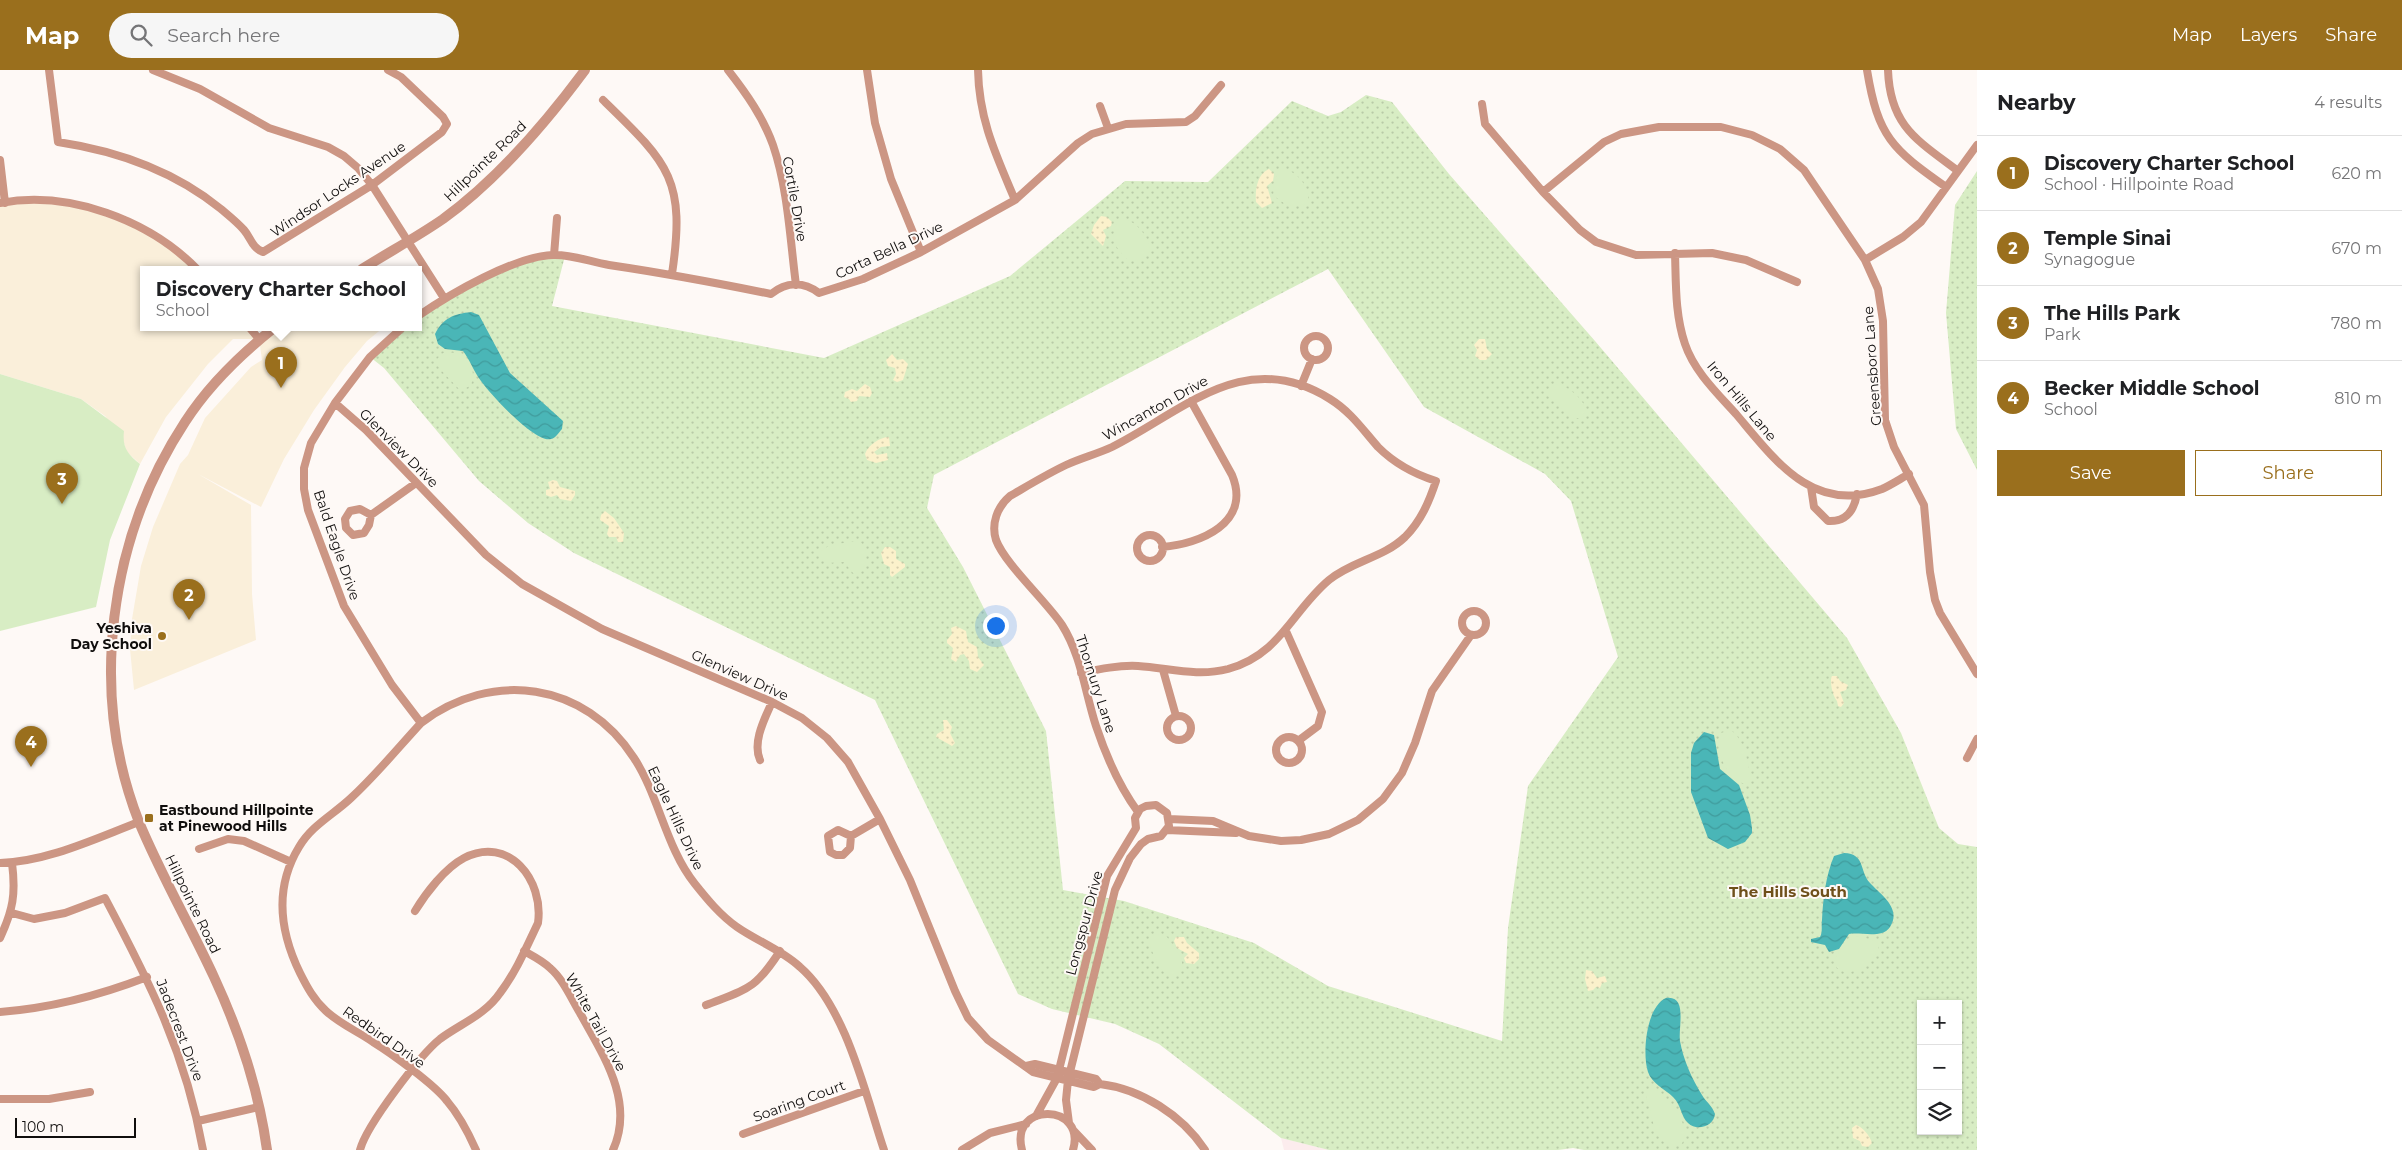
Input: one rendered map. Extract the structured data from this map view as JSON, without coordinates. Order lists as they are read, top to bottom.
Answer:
{
  "streets": {
    "street": [
      "Hillpointe Road",
      "Windsor Locks Avenue",
      "Cortile Drive",
      "Corta Bella Drive",
      "Greensboro Lane",
      "Iron Hills Lane",
      "Wincanton Drive",
      "Glenview Drive",
      "Bald Eagle Drive",
      "Thornury Lane",
      "Eagle Hills Drive",
      "Longspur Drive",
      "White Tail Drive",
      "Jadecrest Drive",
      "Redbird Drive",
      "Soaring Court"
    ]
  },
  "crossings": [
    ["Cortile Drive", "Corta Bella Drive"],
    ["Greensboro Lane", "Iron Hills Lane"],
    ["Wincanton Drive", "Thornury Lane"],
    ["Glenview Drive", "Bald Eagle Drive"],
    ["Glenview Drive", "Longspur Drive"],
    ["Bald Eagle Drive", "Eagle Hills Drive"],
    ["Bald Eagle Drive", "Redbird Drive"],
    ["Thornury Lane", "Longspur Drive"],
    ["Eagle Hills Drive", "Redbird Drive"],
    ["Eagle Hills Drive", "Soaring Court"]
  ],
  "districts": ["The Hills South"],
  "places": {
    "other": ["Yeshiva Day School"],
    "transit": ["Eastbound Hillpointe at Pinewood Hills"]
  },
  "scale_bar": "100 m",
  "page": {
    "header": "Map",
    "search": "Search here",
    "nav": ["Map", "Layers", "Share"],
    "heading": ["Nearby", "4 results"],
    "list": [
      {
        "mark": "1",
        "name": "Discovery Charter School",
        "note": "School · Hillpointe Road",
        "value": "620 m"
      },
      {
        "mark": "2",
        "name": "Temple Sinai",
        "note": "Synagogue",
        "value": "670 m"
      },
      {
        "mark": "3",
        "name": "The Hills Park",
        "note": "Park",
        "value": "780 m"
      },
      {
        "mark": "4",
        "name": "Becker Middle School",
        "note": "School",
        "value": "810 m"
      }
    ],
    "popup": ["Discovery Charter School", "School"],
    "pins": [
      "1",
      "3",
      "2",
      "4"
    ],
    "buttons": ["Save", "Share"],
    "map_buttons": ["+", "−"],
    "scale": "100 m"
  }
}
